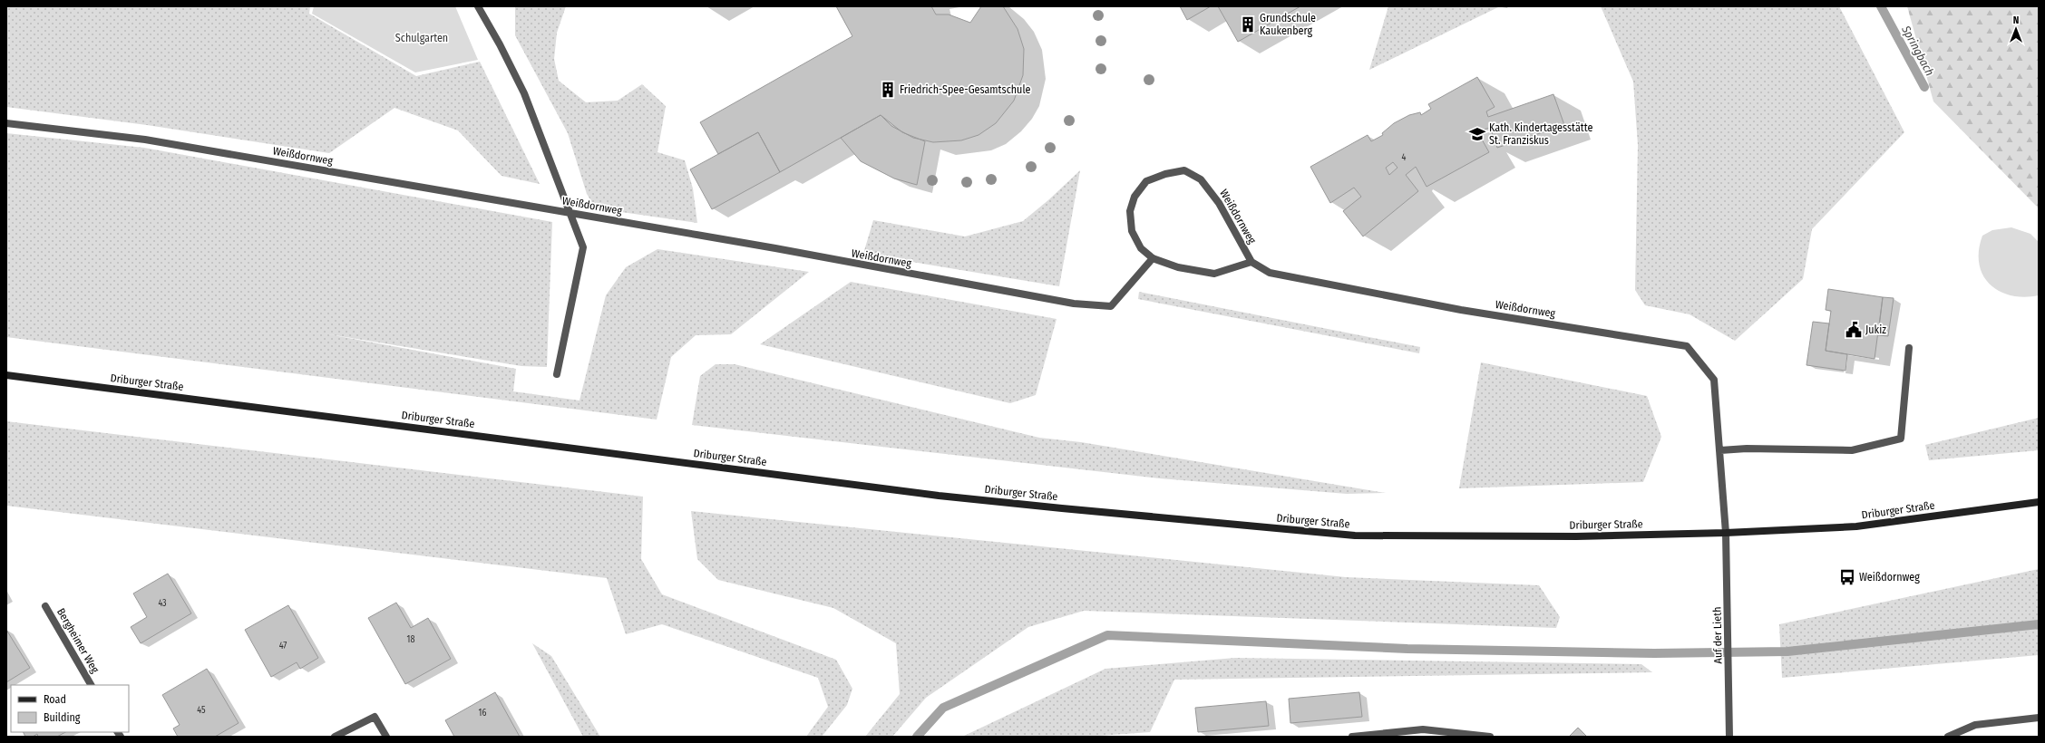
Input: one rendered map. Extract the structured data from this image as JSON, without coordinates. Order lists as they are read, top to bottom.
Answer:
{
  "streets": {
    "main road": ["Driburger Straße"],
    "street": ["Weißdornweg", "Auf der Lieth", "Bergheimer Weg"]
  },
  "crossings": [
    ["Weißdornweg", "Driburger Straße"],
    ["Weißdornweg", "Auf der Lieth"],
    ["Driburger Straße", "Auf der Lieth"]
  ],
  "water": ["Springbach"],
  "parks": ["Schulgarten"],
  "places": {
    "building": ["Grundschule Kaukenberg", "Friedrich-Spee-Gesamtschule"],
    "school or university": ["Kath. Kindertagesstätte St. Franziskus"],
    "public building": ["Jukiz"],
    "bus stop": ["Weißdornweg"]
  },
  "house_numbers": [
    "4",
    "43",
    "18",
    "47",
    "45",
    "16"
  ],
  "legend": ["Road", "Building"],
  "north": "top"
}
